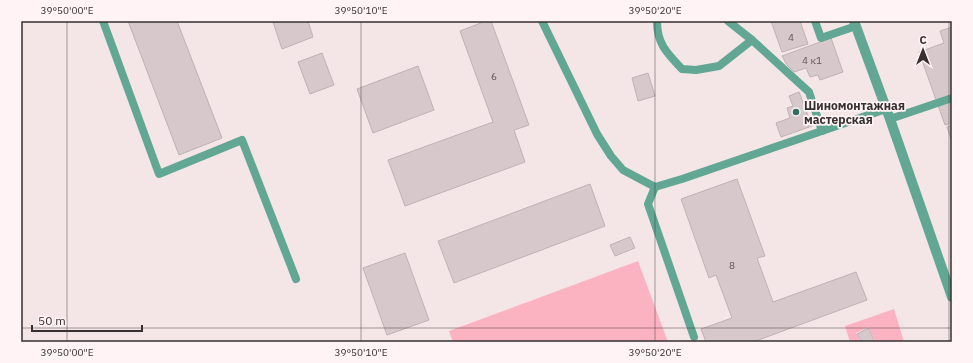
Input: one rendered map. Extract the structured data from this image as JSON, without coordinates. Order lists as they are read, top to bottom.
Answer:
{
  "places": ["Шиномонтажная мастерская"],
  "house_numbers": [
    "4",
    "4 к1",
    "6",
    "8"
  ],
  "scale_bar": "50 m",
  "north": "top",
  "coordinates": ["39°50'00\"E", "39°50'10\"E", "39°50'20\"E"]
}
